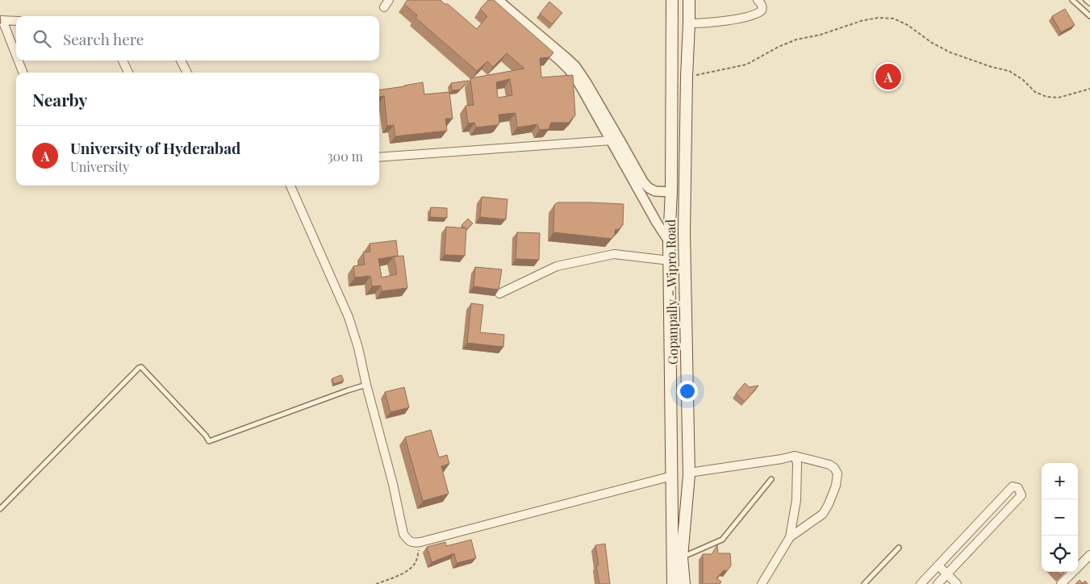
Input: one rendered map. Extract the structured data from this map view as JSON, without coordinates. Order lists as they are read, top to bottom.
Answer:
{
  "streets": {
    "main road": ["Gopanpally - Wipro Road"]
  },
  "page": {
    "search": "Search here",
    "pins": "A",
    "heading": "Nearby",
    "list": [
      {
        "mark": "A",
        "name": "University of Hyderabad",
        "note": "University",
        "value": "300 m"
      }
    ],
    "map_buttons": ["+", "−"]
  }
}
